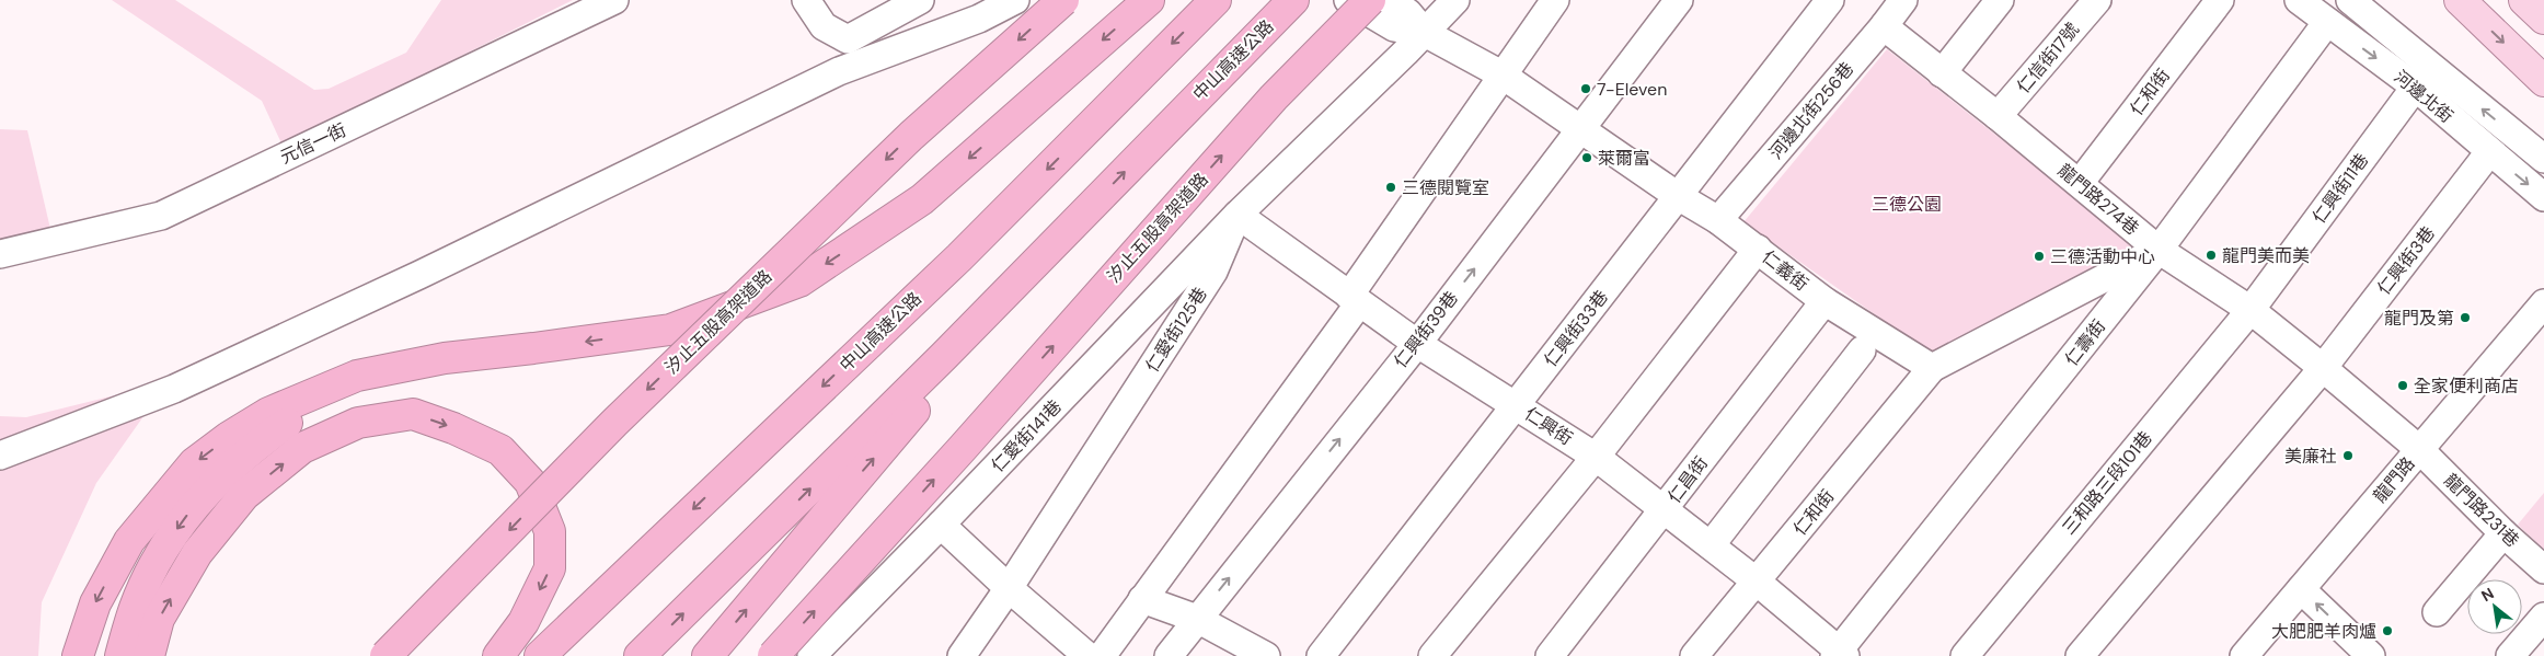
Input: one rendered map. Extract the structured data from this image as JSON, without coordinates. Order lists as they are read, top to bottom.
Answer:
{
  "streets": {
    "highway": ["中山高速公路", "汐止五股高架道路"],
    "street": [
      "仁信街17號",
      "仁和街",
      "河邊北街",
      "河邊北街256巷",
      "元信一街",
      "仁興街11巷",
      "龍門路274巷",
      "仁興街3巷",
      "仁義街",
      "仁興街33巷",
      "仁愛街125巷",
      "仁興街39巷",
      "仁壽街",
      "仁興街",
      "仁愛街141巷",
      "仁昌街",
      "龍門路",
      "三和路三段101巷",
      "龍門路231巷"
    ]
  },
  "crossings": [
    ["仁信街17號", "龍門路274巷"],
    ["仁和街", "龍門路274巷"],
    ["仁和街", "仁義街"],
    ["仁和街", "仁興街"],
    ["河邊北街", "仁興街11巷"],
    ["河邊北街", "仁興街3巷"],
    ["河邊北街", "仁壽街"],
    ["河邊北街256巷", "龍門路274巷"],
    ["河邊北街256巷", "仁義街"],
    ["仁興街11巷", "龍門路274巷"],
    ["仁興街11巷", "三和路三段101巷"],
    ["龍門路274巷", "仁興街3巷"],
    ["龍門路274巷", "仁壽街"],
    ["龍門路274巷", "龍門路"],
    ["龍門路274巷", "三和路三段101巷"],
    ["龍門路274巷", "龍門路231巷"],
    ["仁義街", "仁興街33巷"],
    ["仁義街", "仁愛街125巷"],
    ["仁義街", "仁興街39巷"],
    ["仁義街", "仁昌街"],
    ["仁興街33巷", "仁興街"],
    ["仁愛街125巷", "仁興街"],
    ["仁愛街125巷", "仁愛街141巷"],
    ["仁興街39巷", "仁興街"],
    ["仁壽街", "仁興街"],
    ["仁興街", "仁愛街141巷"],
    ["仁興街", "仁昌街"],
    ["龍門路", "龍門路231巷"]
  ],
  "parks": ["三德公園"],
  "places": [
    "7-Eleven",
    "萊爾富",
    "三德閱覽室",
    "龍門美而美",
    "三德活動中心",
    "龍門及第",
    "全家便利商店",
    "美廉社",
    "大肥肥羊肉爐"
  ],
  "north": "top left"
}
